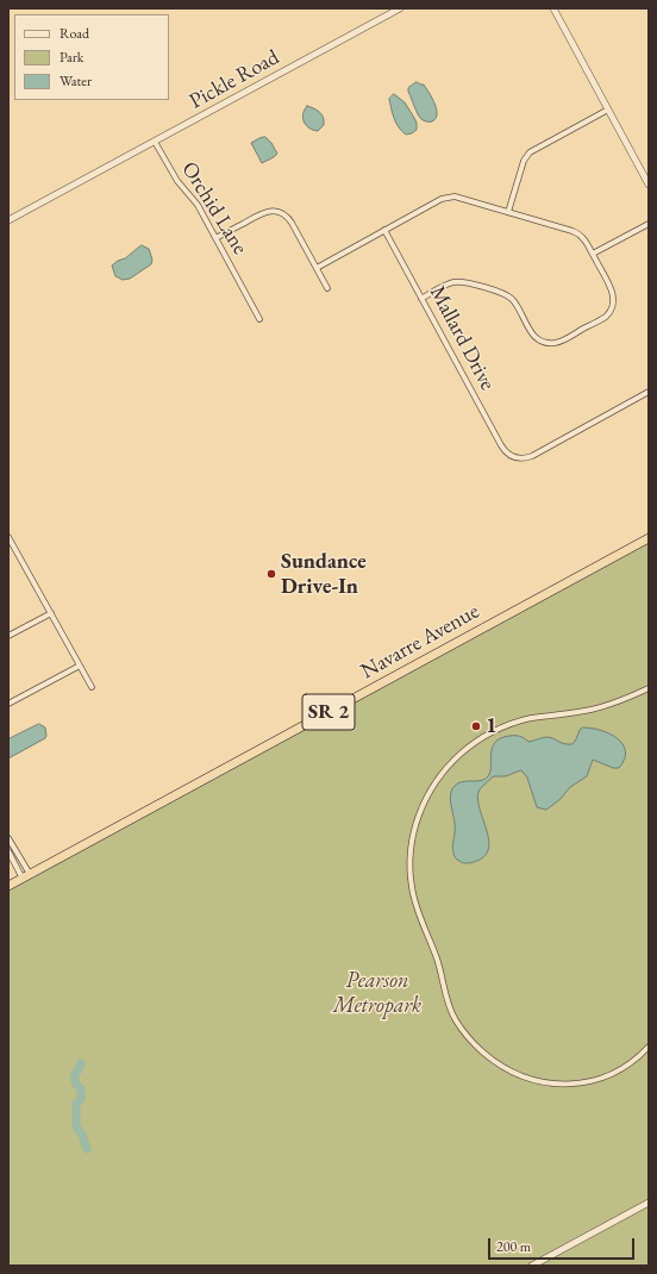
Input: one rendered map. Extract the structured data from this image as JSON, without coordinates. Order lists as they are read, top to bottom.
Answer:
{
  "streets": {
    "highway": ["Navarre Avenue", "SR 2"],
    "street": ["Pickle Road", "Orchid Lane", "Mallard Drive"]
  },
  "crossings": [
    ["Pickle Road", "Orchid Lane"]
  ],
  "parks": ["Pearson Metropark"],
  "places": ["Sundance Drive-In", "1"],
  "legend": ["Road", "Park", "Water"],
  "scale_bar": "200 m"
}
